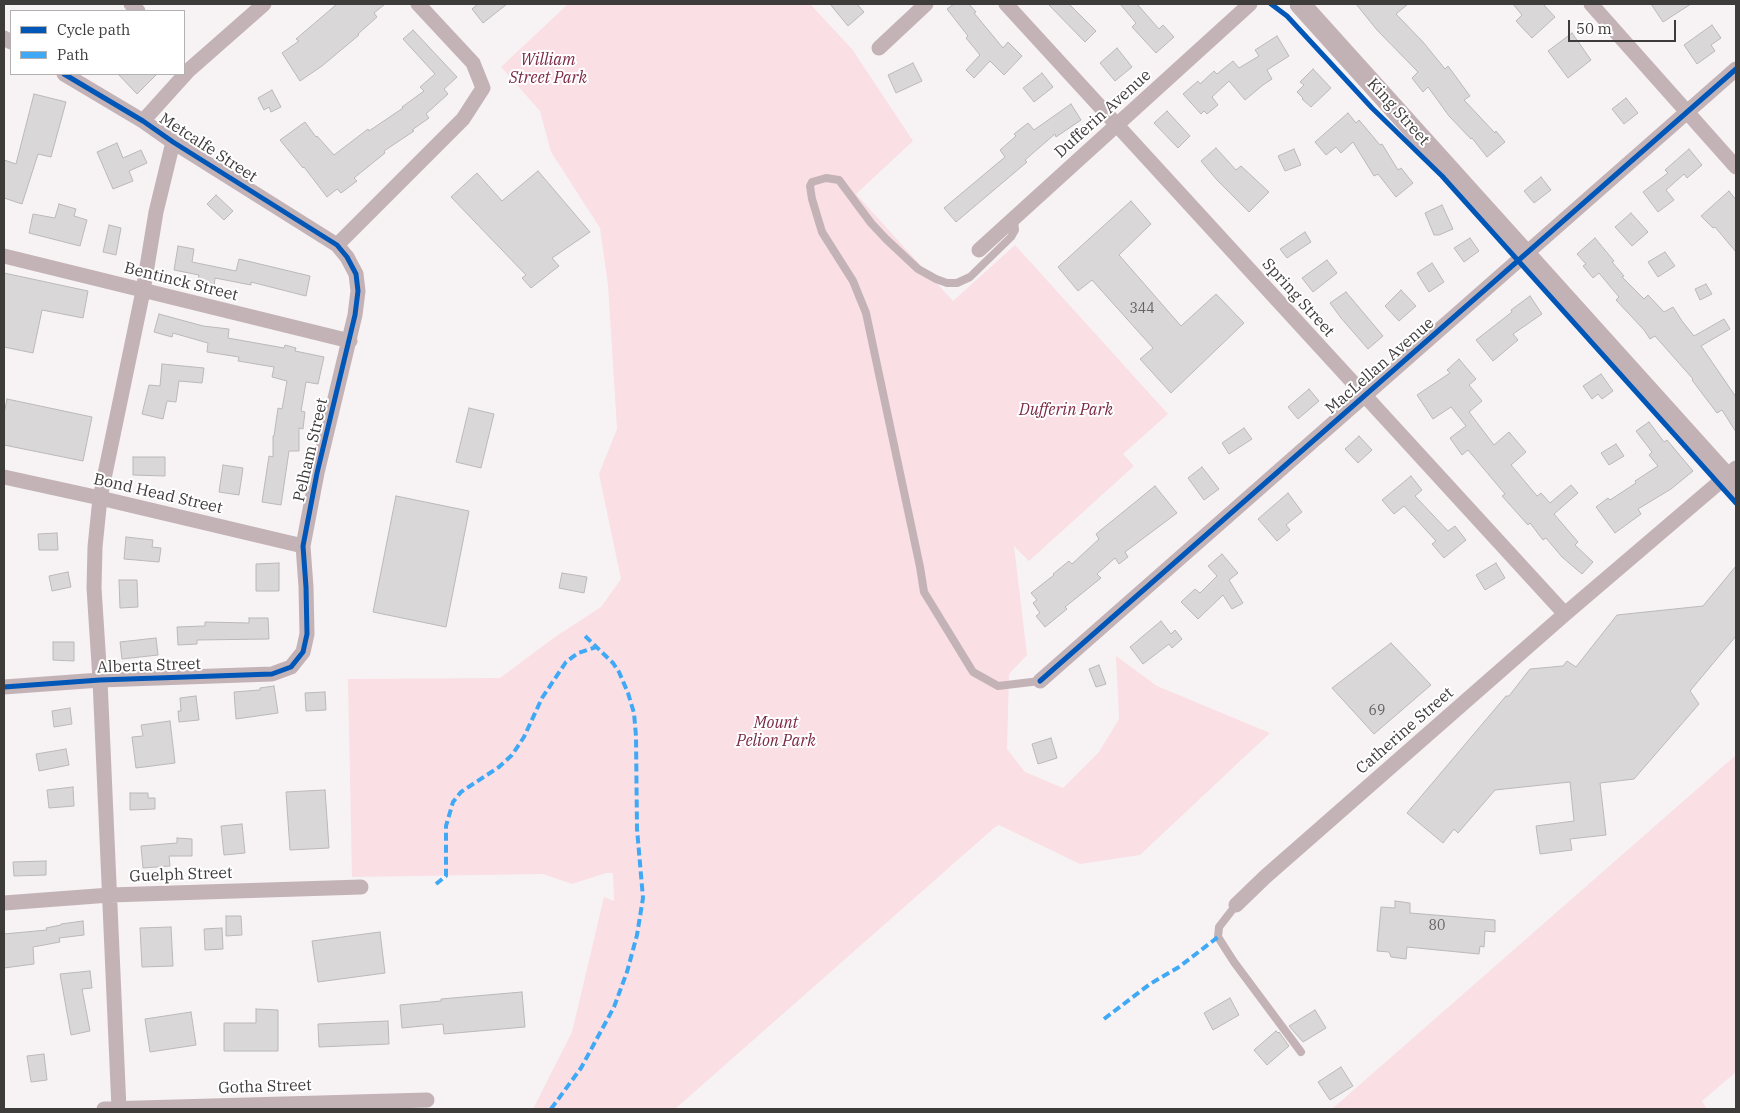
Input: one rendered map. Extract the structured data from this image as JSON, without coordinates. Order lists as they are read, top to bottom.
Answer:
{
  "streets": {
    "street": [
      "King Street",
      "Dufferin Avenue",
      "Metcalfe Street",
      "Bentinck Street",
      "Spring Street",
      "MacLellan Avenue",
      "Pelham Street",
      "Bond Head Street",
      "Alberta Street",
      "Catherine Street",
      "Guelph Street",
      "Gotha Street"
    ]
  },
  "crossings": [
    ["King Street", "MacLellan Avenue"],
    ["King Street", "Catherine Street"],
    ["Dufferin Avenue", "Spring Street"],
    ["Metcalfe Street", "Pelham Street"],
    ["Bentinck Street", "Pelham Street"],
    ["Spring Street", "MacLellan Avenue"],
    ["Spring Street", "Catherine Street"],
    ["Pelham Street", "Bond Head Street"],
    ["Pelham Street", "Alberta Street"]
  ],
  "parks": ["William Street Park", "Dufferin Park", "Mount Pelion Park"],
  "house_numbers": ["344", "69", "80"],
  "legend": ["Cycle path", "Path"],
  "scale_bar": "50 m"
}
